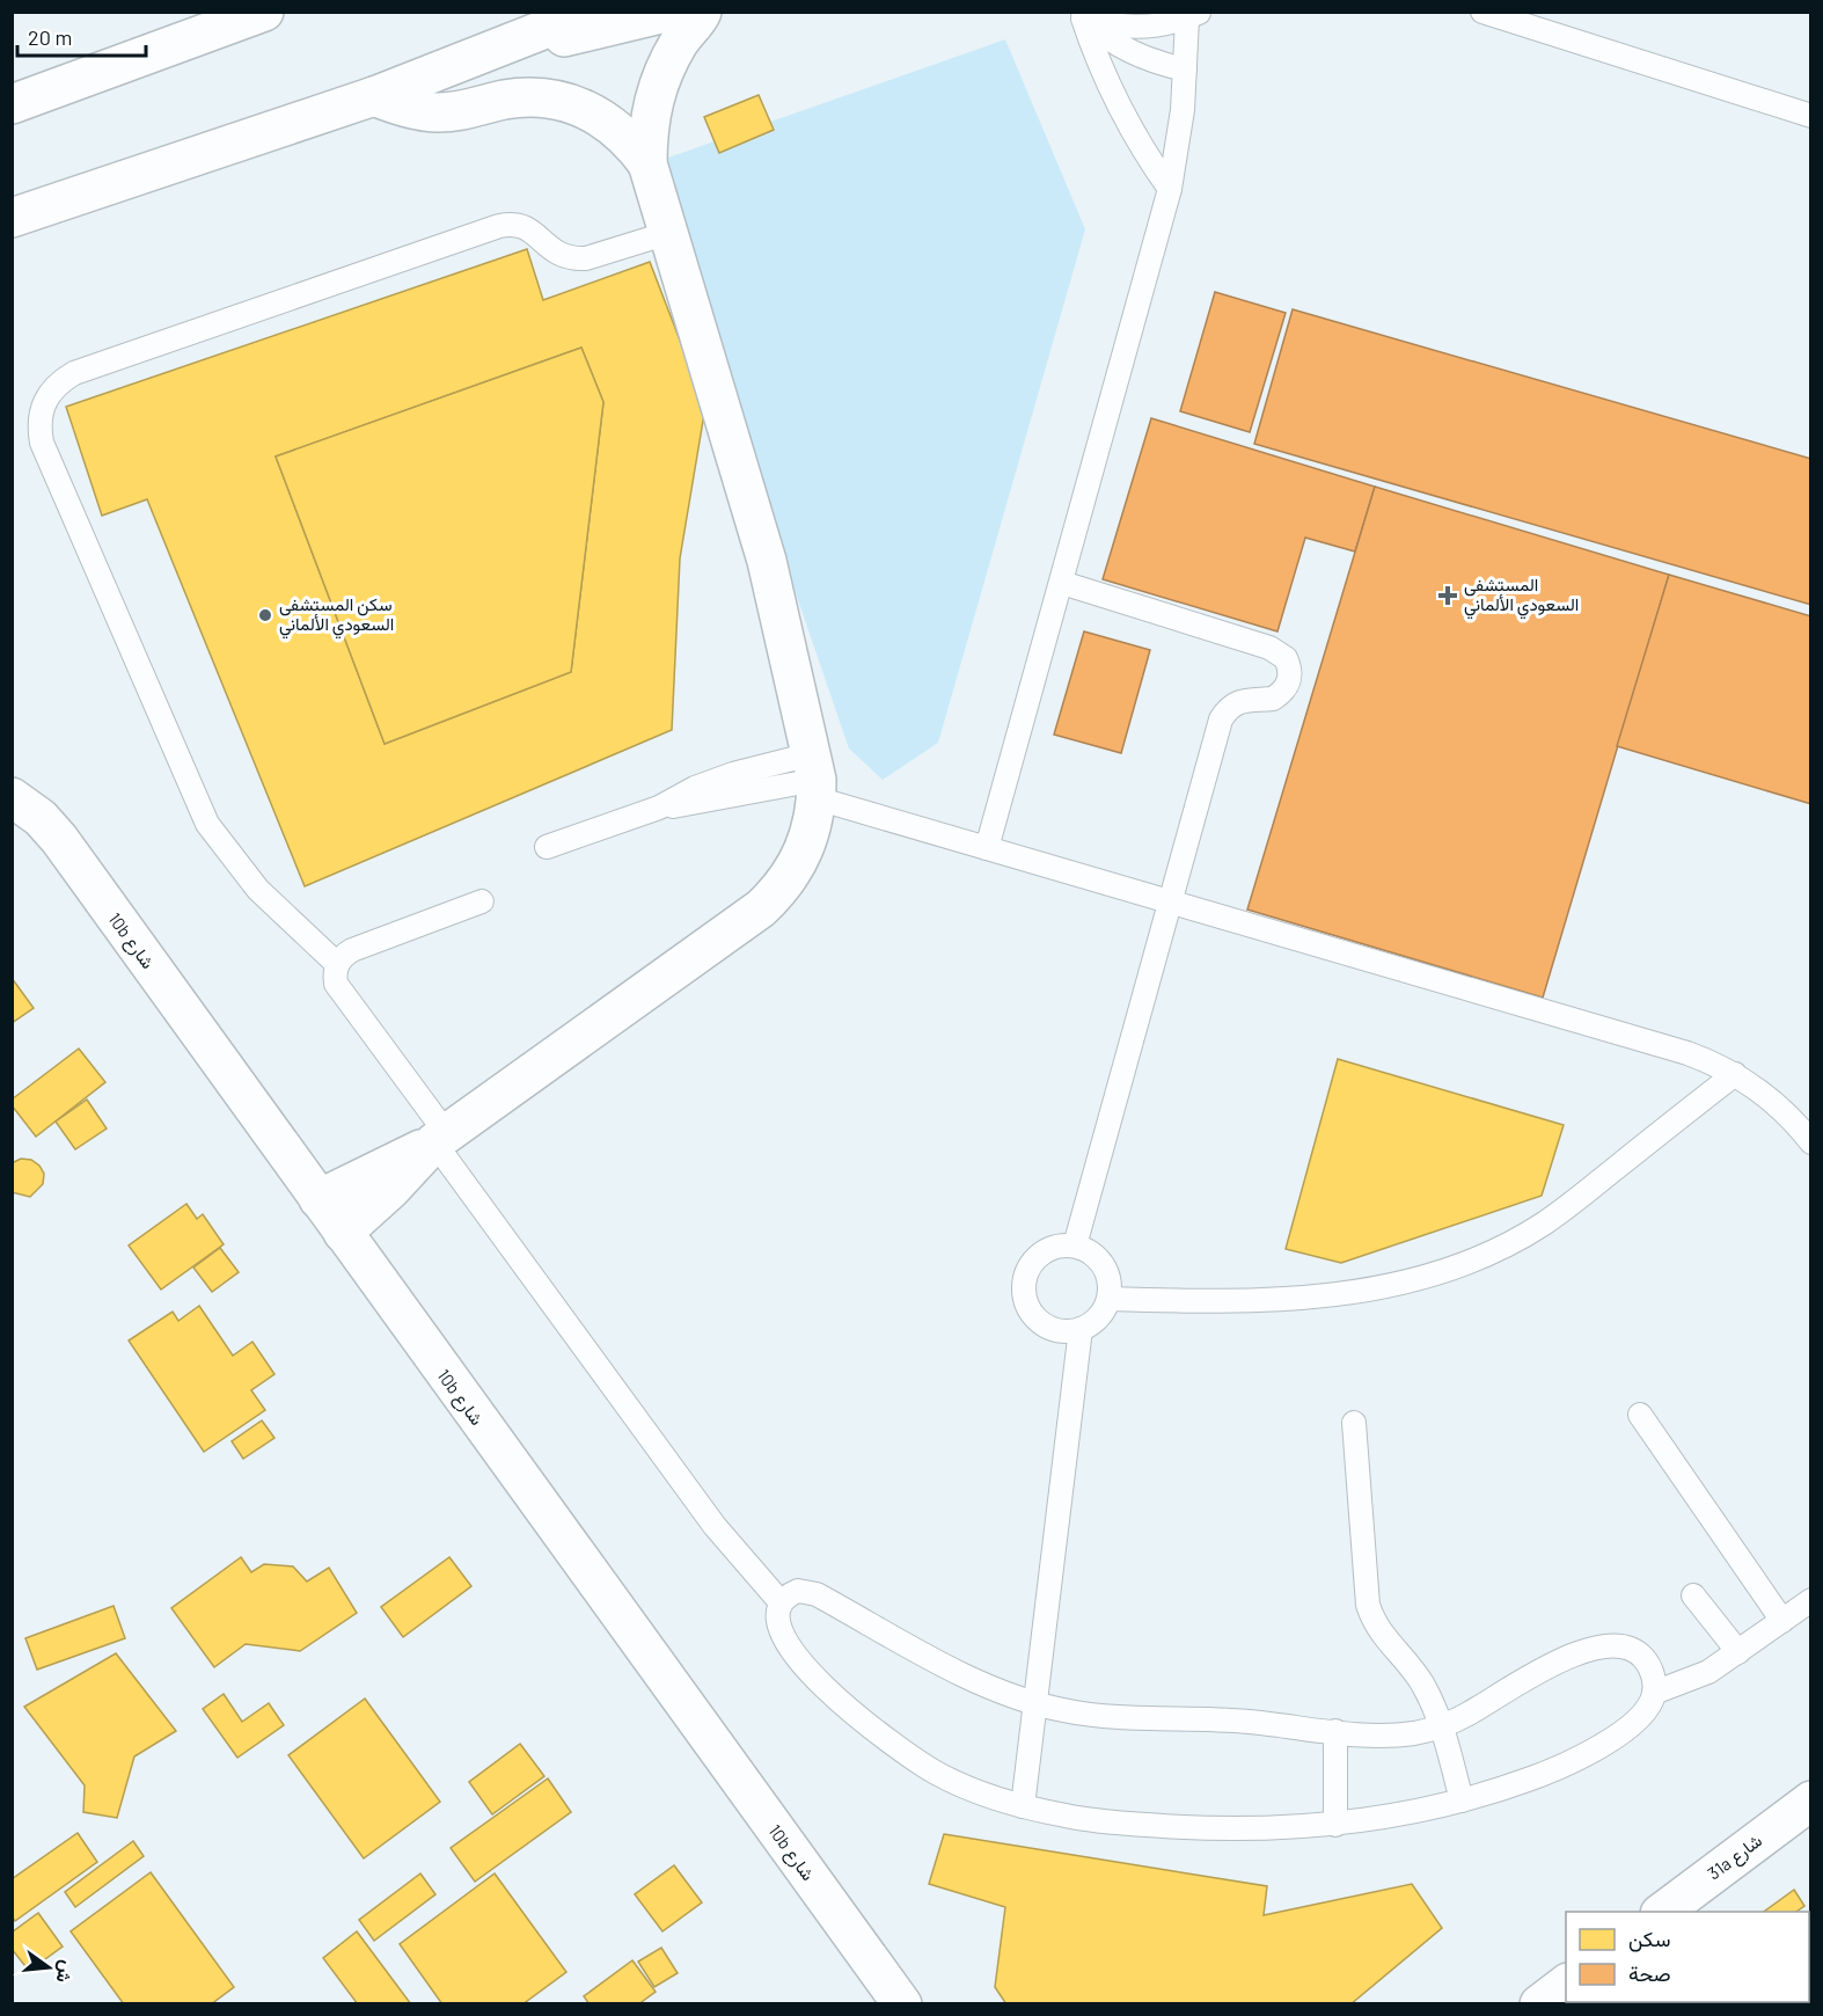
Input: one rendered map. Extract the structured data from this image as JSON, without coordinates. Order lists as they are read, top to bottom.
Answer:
{
  "streets": {
    "street": ["10b شارع", "31a شارع"]
  },
  "places": {
    "health": ["المستشفى السعودي الألماني"],
    "other": ["سكن المستشفى السعودي الألماني"]
  },
  "legend": ["سكن", "صحة"],
  "scale_bar": "20 m",
  "north": "right"
}
